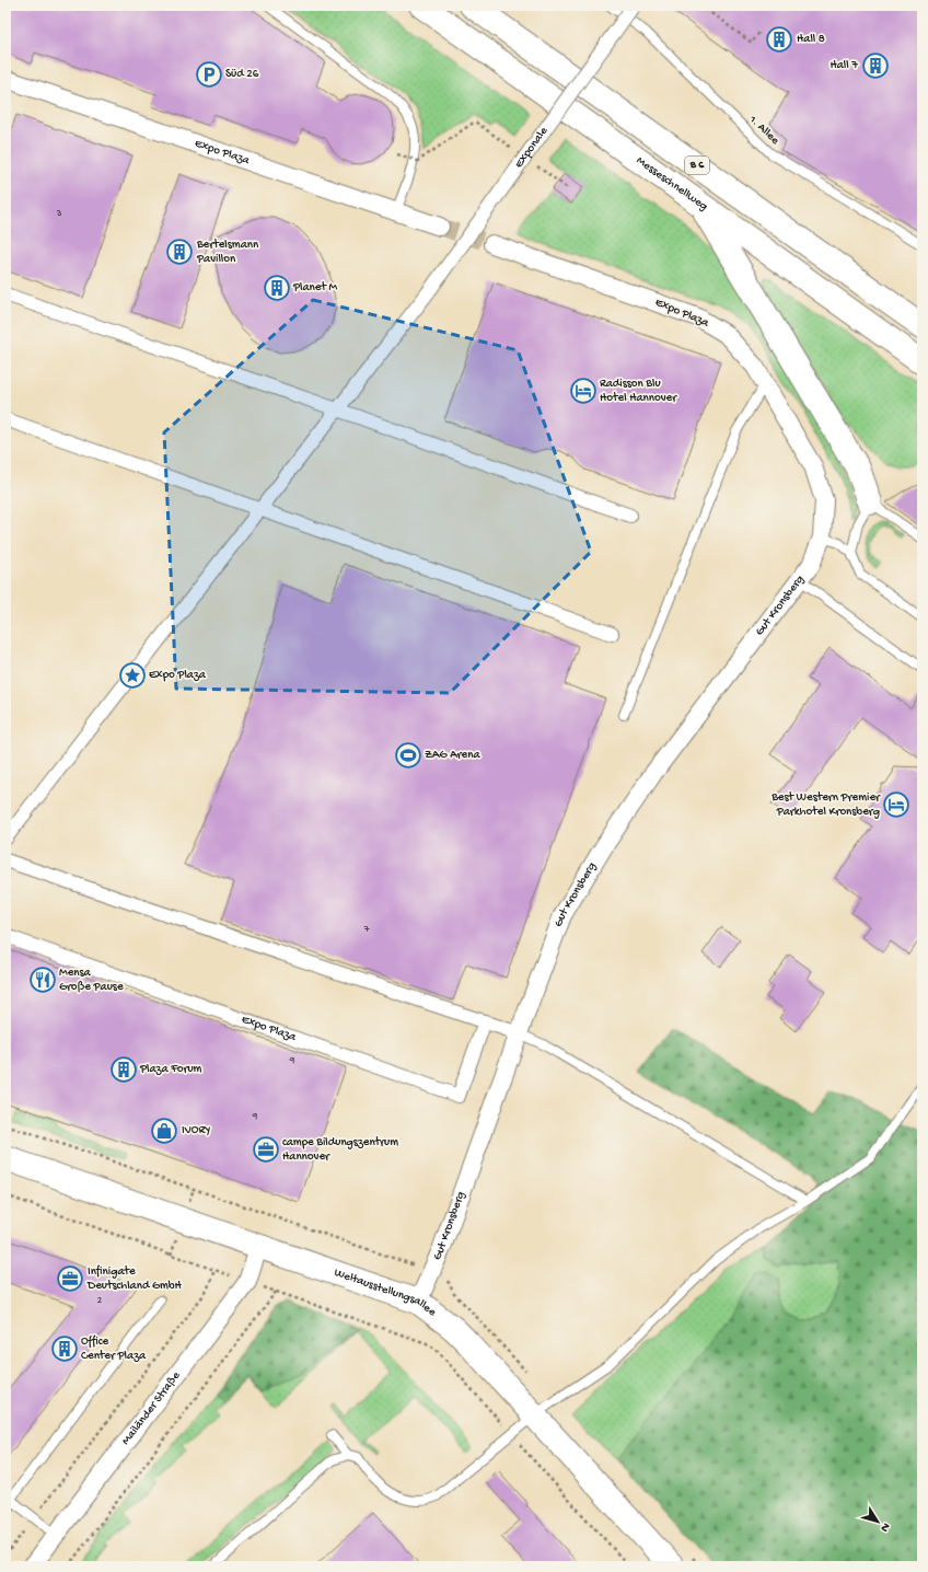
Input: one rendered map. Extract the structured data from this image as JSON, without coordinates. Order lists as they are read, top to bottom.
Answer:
{
  "streets": {
    "main road": ["B 6", "Messeschnellweg", "Weltausstellungsallee"],
    "street": [
      "Exponale",
      "Expo Plaza",
      "Gut Kronsberg",
      "Mailänder Straße"
    ],
    "lane": ["1. Allee"]
  },
  "crossings": [
    ["Expo Plaza", "Gut Kronsberg"],
    ["Gut Kronsberg", "Weltausstellungsallee"],
    ["Weltausstellungsallee", "Mailänder Straße"]
  ],
  "places": {
    "building": [
      "Hall 8",
      "Hall 7",
      "Bertelsmann Pavillon",
      "Planet M",
      "Plaza Forum",
      "Office Center Plaza"
    ],
    "parking": ["Süd 26"],
    "hotel": ["Radisson Blu Hotel Hannover", "Best Western Premier Parkhotel Kronsberg"],
    "place": ["Expo Plaza"],
    "sports": ["ZAG Arena"],
    "restaurant": ["Mensa Große Pause"],
    "shop": ["IVORY"],
    "office": ["campe Bildungszentrum Hannover", "Infinigate Deutschland GmbH"]
  },
  "house_numbers": [
    "3",
    "7",
    "9",
    "9",
    "2"
  ],
  "north": "bottom right"
}
